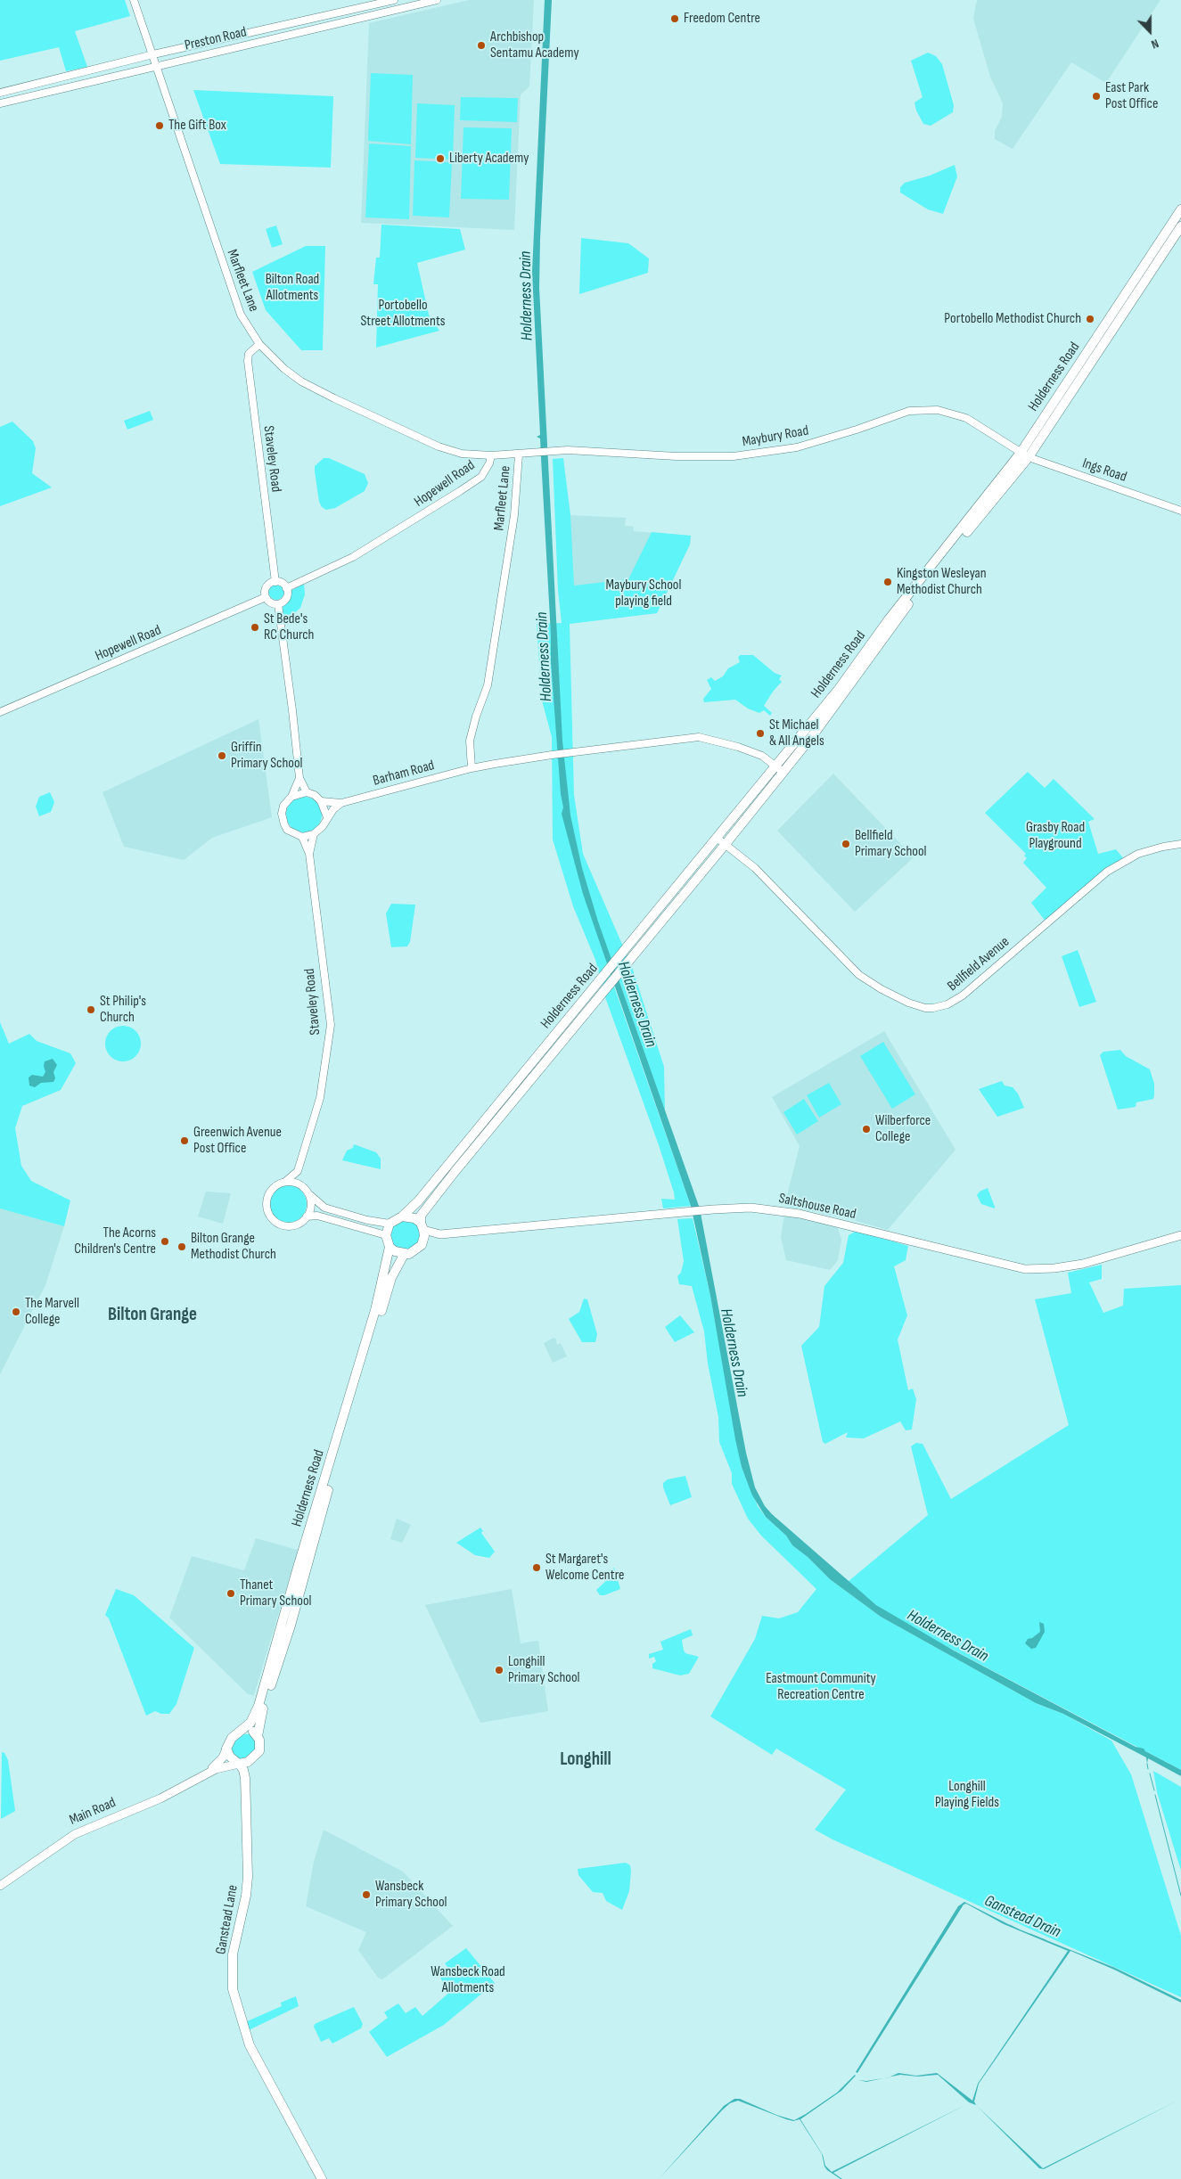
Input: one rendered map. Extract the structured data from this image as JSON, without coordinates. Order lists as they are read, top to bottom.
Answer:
{
  "streets": {
    "highway": ["Holderness Road", "Ganstead Lane"],
    "main road": ["Saltshouse Road", "Main Road"],
    "street": [
      "Preston Road",
      "Marfleet Lane",
      "Maybury Road",
      "Staveley Road",
      "Ings Road",
      "Hopewell Road",
      "Barham Road",
      "Bellfield Avenue"
    ]
  },
  "crossings": [
    ["Preston Road", "Marfleet Lane"],
    ["Marfleet Lane", "Maybury Road"],
    ["Marfleet Lane", "Staveley Road"],
    ["Marfleet Lane", "Hopewell Road"],
    ["Marfleet Lane", "Barham Road"],
    ["Holderness Road", "Maybury Road"],
    ["Holderness Road", "Ings Road"],
    ["Holderness Road", "Bellfield Avenue"],
    ["Holderness Road", "Saltshouse Road"],
    ["Holderness Road", "Main Road"],
    ["Holderness Road", "Ganstead Lane"],
    ["Maybury Road", "Ings Road"],
    ["Staveley Road", "Hopewell Road"],
    ["Staveley Road", "Barham Road"],
    ["Main Road", "Ganstead Lane"]
  ],
  "districts": ["Bilton Grange", "Longhill"],
  "water": ["Holderness Drain", "Ganstead Drain"],
  "parks": [
    "Bilton Road Allotments",
    "Portobello Street Allotments",
    "Maybury School playing field",
    "Grasby Road Playground",
    "Eastmount Community Recreation Centre",
    "Longhill Playing Fields",
    "Wansbeck Road Allotments"
  ],
  "places": [
    "Freedom Centre",
    "Archbishop Sentamu Academy",
    "East Park Post Office",
    "The Gift Box",
    "Liberty Academy",
    "Portobello Methodist Church",
    "Kingston Wesleyan Methodist Church",
    "St Bede's RC Church",
    "St Michael & All Angels",
    "Griffin Primary School",
    "Bellfield Primary School",
    "St Philip's Church",
    "Wilberforce College",
    "Greenwich Avenue Post Office",
    "The Acorns Children's Centre",
    "Bilton Grange Methodist Church",
    "The Marvell College",
    "St Margaret's Welcome Centre",
    "Thanet Primary School",
    "Longhill Primary School",
    "Wansbeck Primary School"
  ],
  "north": "bottom"
}
